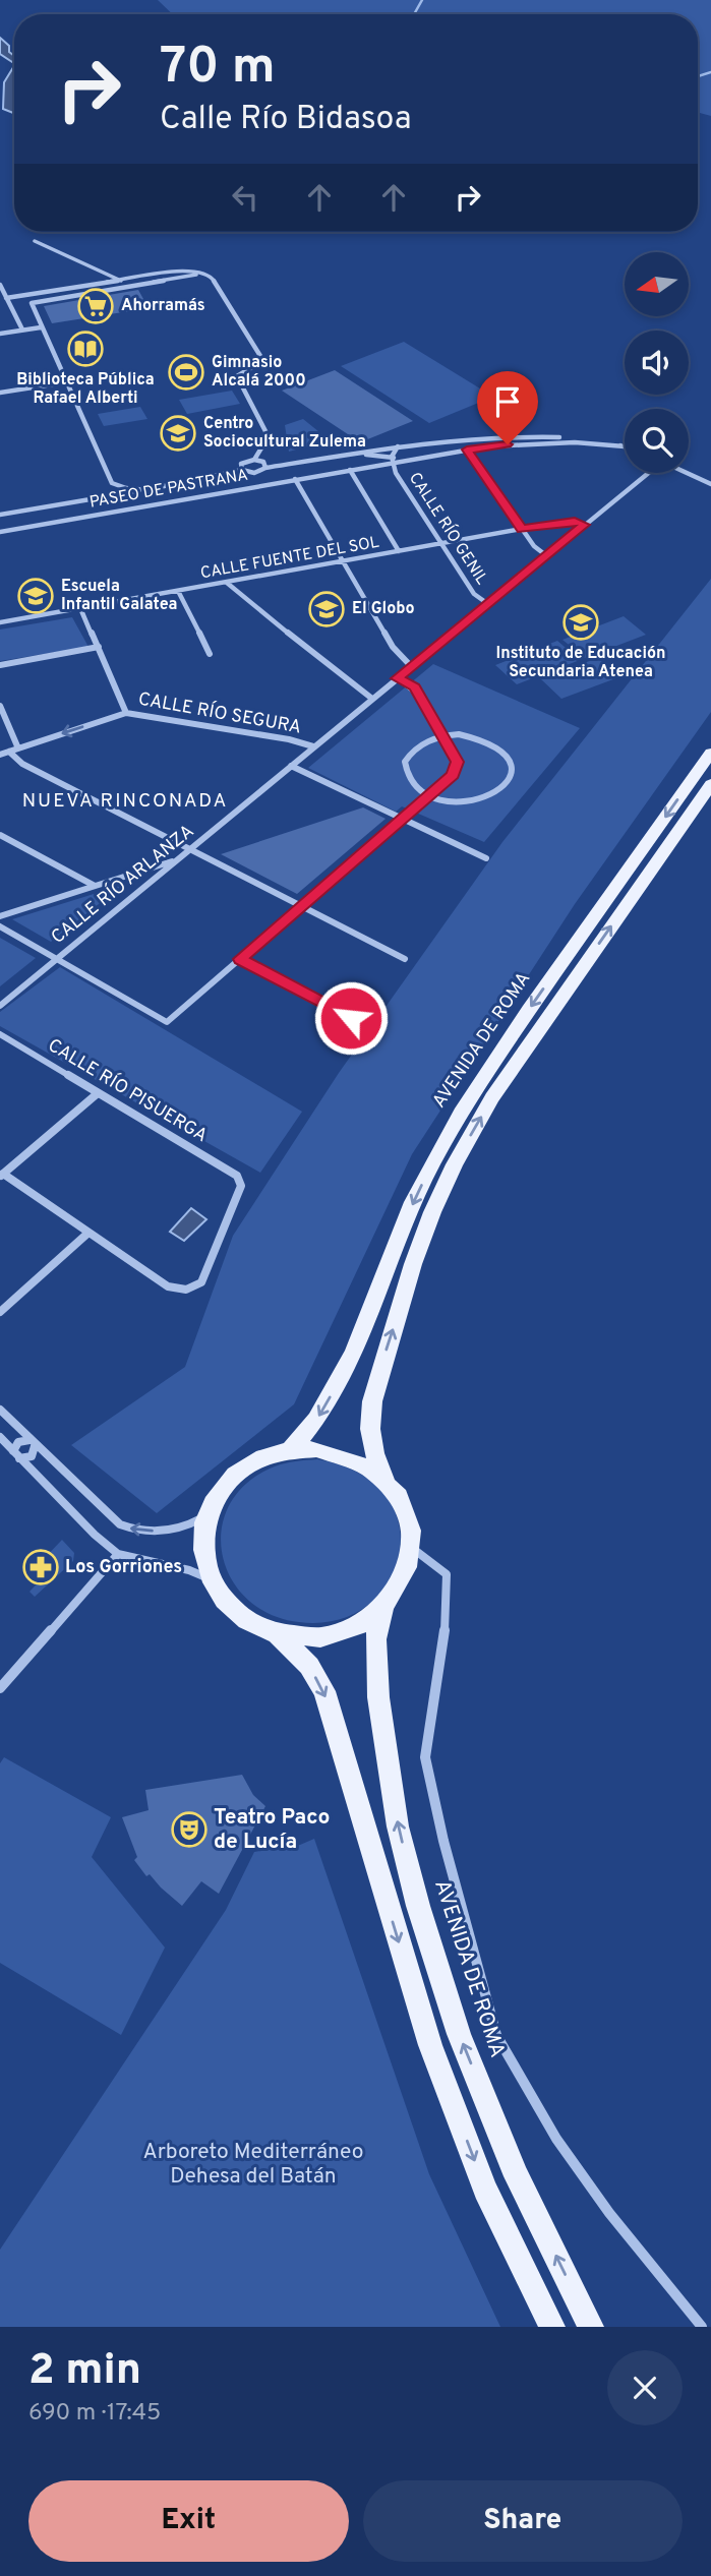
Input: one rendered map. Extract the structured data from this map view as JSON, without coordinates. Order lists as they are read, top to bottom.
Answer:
{
  "streets": {
    "main road": ["AVENIDA DE ROMA"],
    "street": [
      "PASEO DE PASTRANA",
      "CALLE RÍO GENIL",
      "CALLE FUENTE DEL SOL",
      "CALLE RÍO SEGURA",
      "CALLE RÍO ARLANZA",
      "CALLE RÍO PISUERGA"
    ]
  },
  "crossings": [
    ["PASEO DE PASTRANA", "CALLE RÍO GENIL"],
    ["CALLE RÍO GENIL", "CALLE FUENTE DEL SOL"],
    ["CALLE RÍO GENIL", "CALLE RÍO ARLANZA"],
    ["CALLE FUENTE DEL SOL", "CALLE RÍO ARLANZA"],
    ["CALLE RÍO SEGURA", "CALLE RÍO ARLANZA"]
  ],
  "one_way": ["CALLE RÍO SEGURA"],
  "districts": ["NUEVA RINCONADA"],
  "parks": ["Arboreto Mediterráneo Dehesa del Batán"],
  "places": {
    "supermarket": ["Ahorramás"],
    "library": ["Biblioteca Pública Rafael Alberti"],
    "sports": ["Gimnasio Alcalá 2000"],
    "school or university": [
      "Centro Sociocultural Zulema",
      "Escuela Infantil Galatea",
      "El Globo",
      "Instituto de Educación Secundaria Atenea"
    ],
    "pharmacy": ["Los Gorriones"],
    "theatre": ["Teatro Paco de Lucía"]
  },
  "north": "left",
  "page": {
    "turn": ["70 m", "Calle Río Bidasoa"],
    "heading": ["2 min", "690 m · 17:45"],
    "buttons": ["Exit", "Share"]
  }
}
